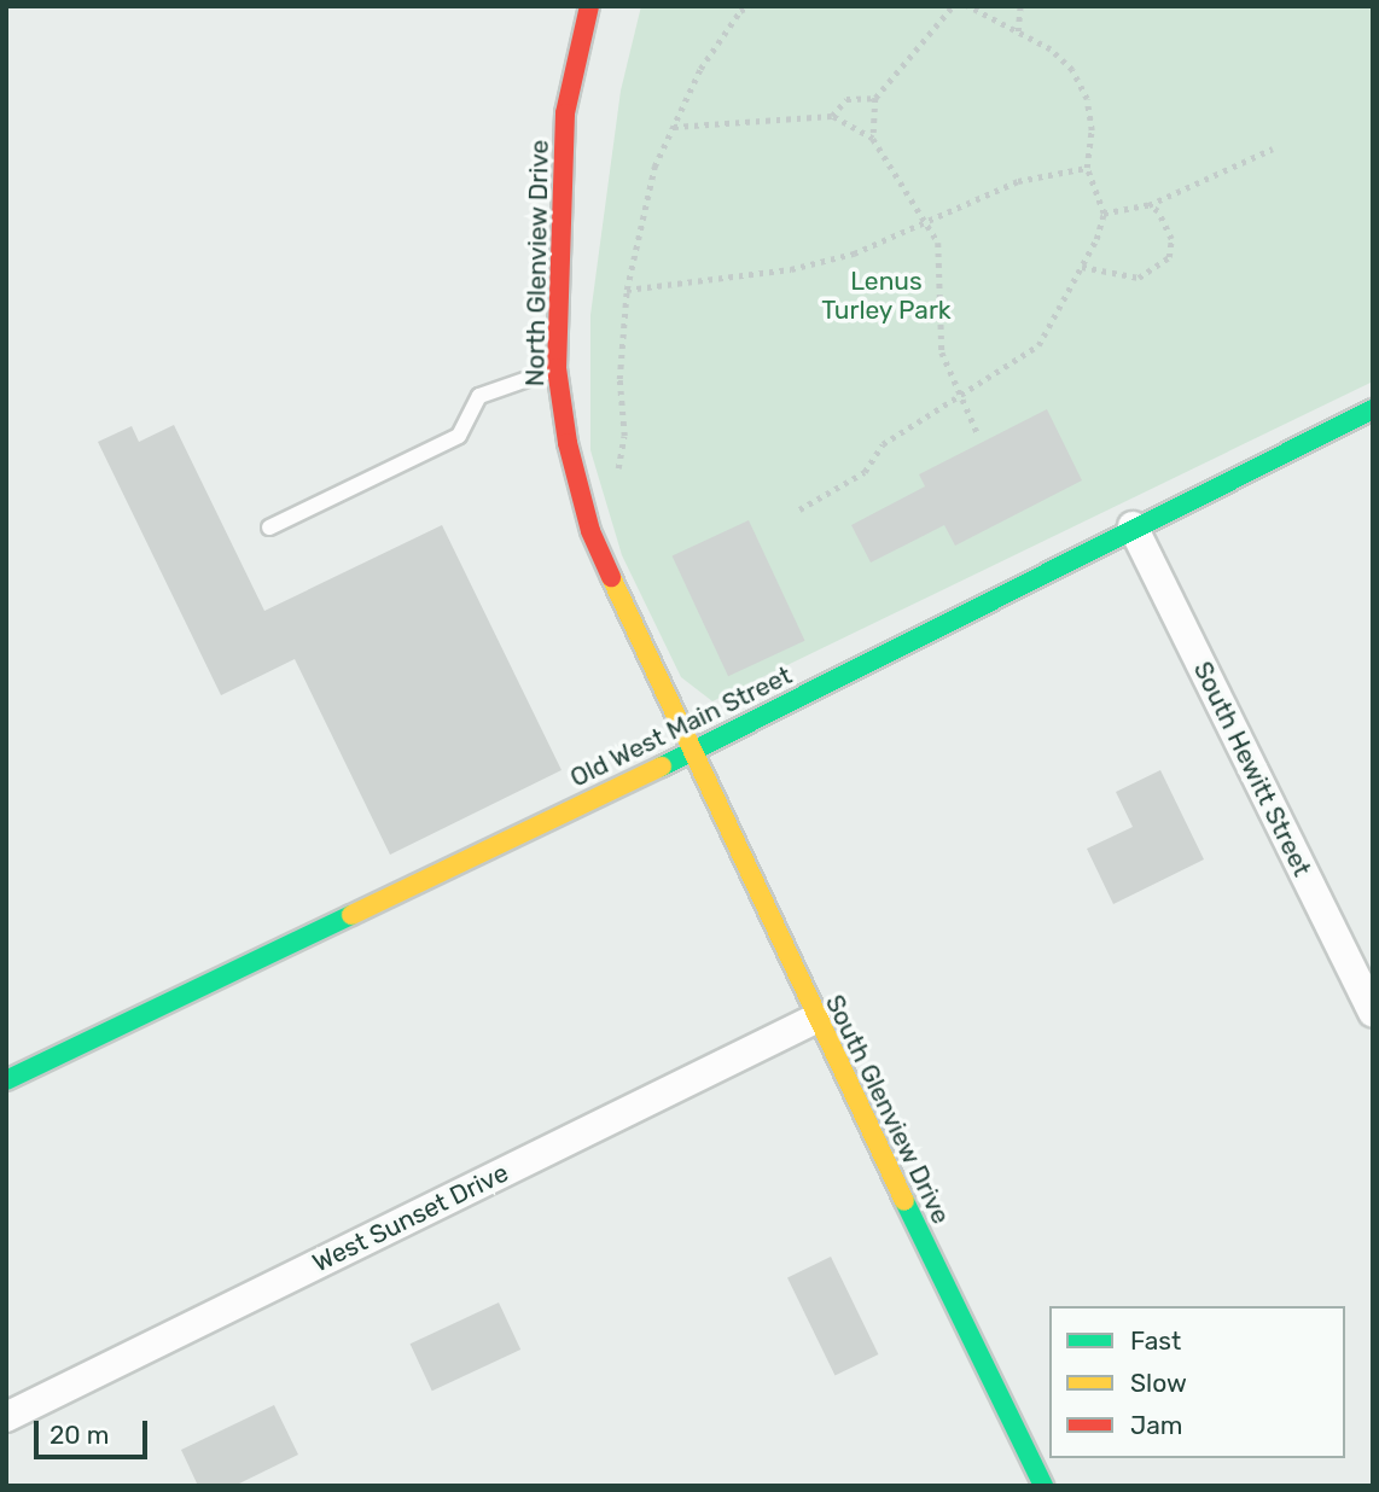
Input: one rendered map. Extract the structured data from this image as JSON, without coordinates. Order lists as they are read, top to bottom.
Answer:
{
  "streets": {
    "street": [
      "North Glenview Drive",
      "Old West Main Street",
      "South Hewitt Street",
      "South Glenview Drive",
      "West Sunset Drive"
    ]
  },
  "crossings": [
    ["North Glenview Drive", "Old West Main Street"],
    ["North Glenview Drive", "South Glenview Drive"],
    ["Old West Main Street", "South Hewitt Street"],
    ["Old West Main Street", "South Glenview Drive"],
    ["South Glenview Drive", "West Sunset Drive"]
  ],
  "parks": ["Lenus Turley Park"],
  "legend": ["Fast", "Slow", "Jam"],
  "scale_bar": "20 m"
}
